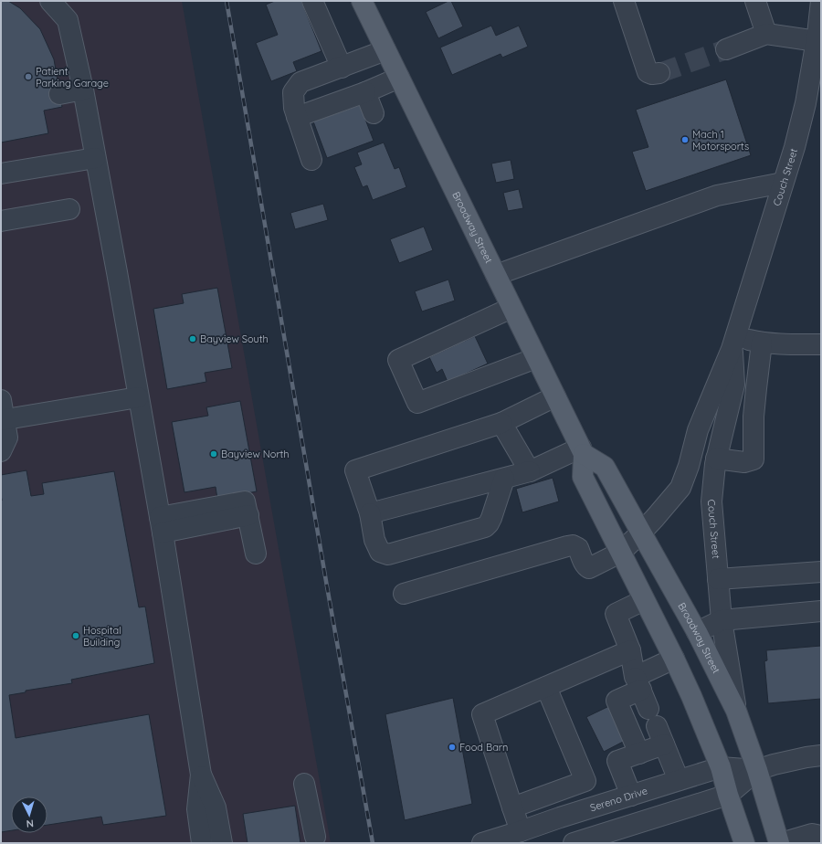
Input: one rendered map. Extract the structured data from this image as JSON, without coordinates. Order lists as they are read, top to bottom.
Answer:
{
  "streets": {
    "main road": ["Broadway Street"],
    "street": ["Couch Street", "Sereno Drive"]
  },
  "crossings": [
    ["Couch Street", "Broadway Street"],
    ["Broadway Street", "Sereno Drive"]
  ],
  "places": [
    "Patient Parking Garage",
    "Mach 1 Motorsports",
    "Bayview South",
    "Bayview North",
    "Hospital Building",
    "Food Barn"
  ],
  "north": "bottom"
}
